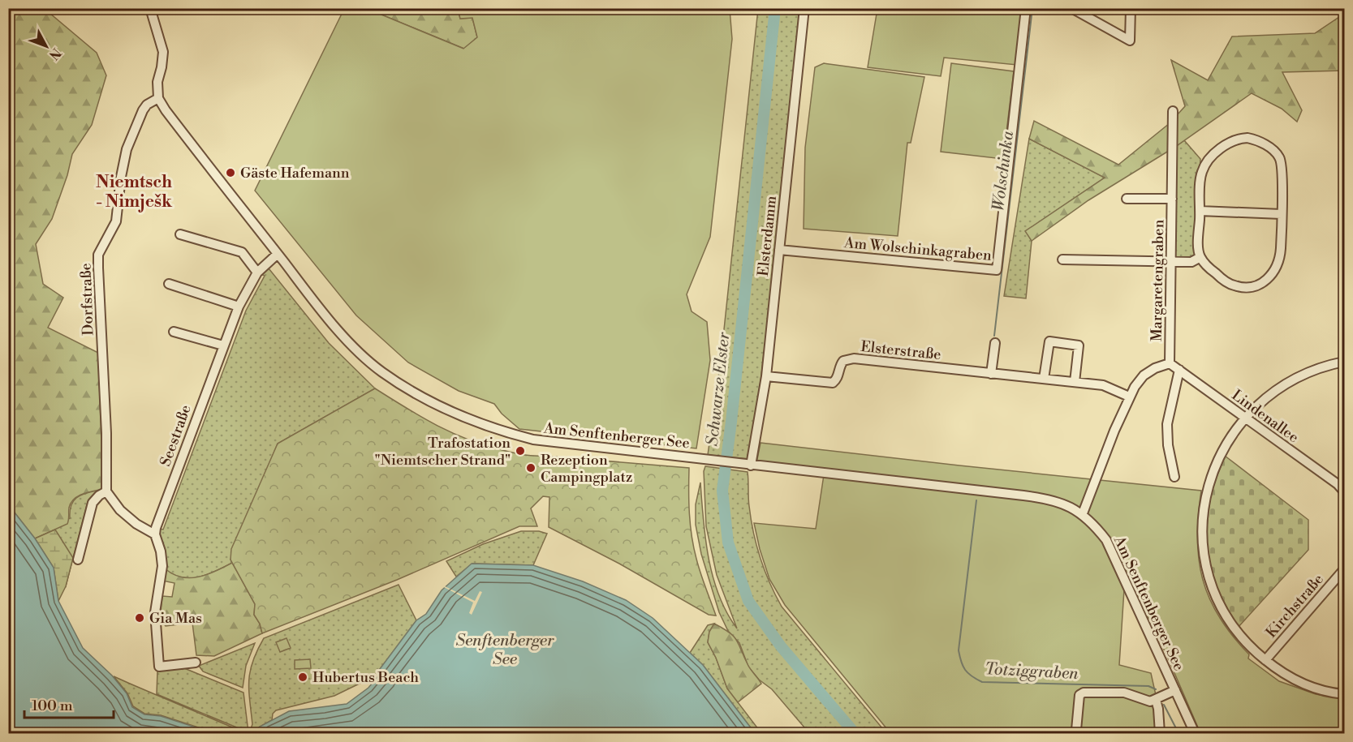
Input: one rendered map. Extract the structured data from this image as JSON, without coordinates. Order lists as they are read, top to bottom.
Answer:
{
  "streets": {
    "street": [
      "Elsterdamm",
      "Am Wolschinkagraben",
      "Margaretengraben",
      "Dorfstraße",
      "Elsterstraße",
      "Lindenallee",
      "Seestraße",
      "Am Senftenberger See",
      "Kirchstraße"
    ]
  },
  "crossings": [
    ["Elsterdamm", "Am Wolschinkagraben"],
    ["Elsterdamm", "Elsterstraße"],
    ["Elsterdamm", "Am Senftenberger See"],
    ["Margaretengraben", "Lindenallee"],
    ["Dorfstraße", "Am Senftenberger See"],
    ["Seestraße", "Am Senftenberger See"]
  ],
  "districts": ["Niemtsch - Nimješk"],
  "water": [
    "Wolschinka",
    "Schwarze Elster",
    "Senftenberger See",
    "Totziggraben"
  ],
  "places": [
    "Gäste Hafemann",
    "Trafostation \"Niemtscher Strand\"",
    "Rezeption Campingplatz",
    "Gia Mas",
    "Hubertus Beach"
  ],
  "scale_bar": "100 m",
  "north": "bottom right"
}
